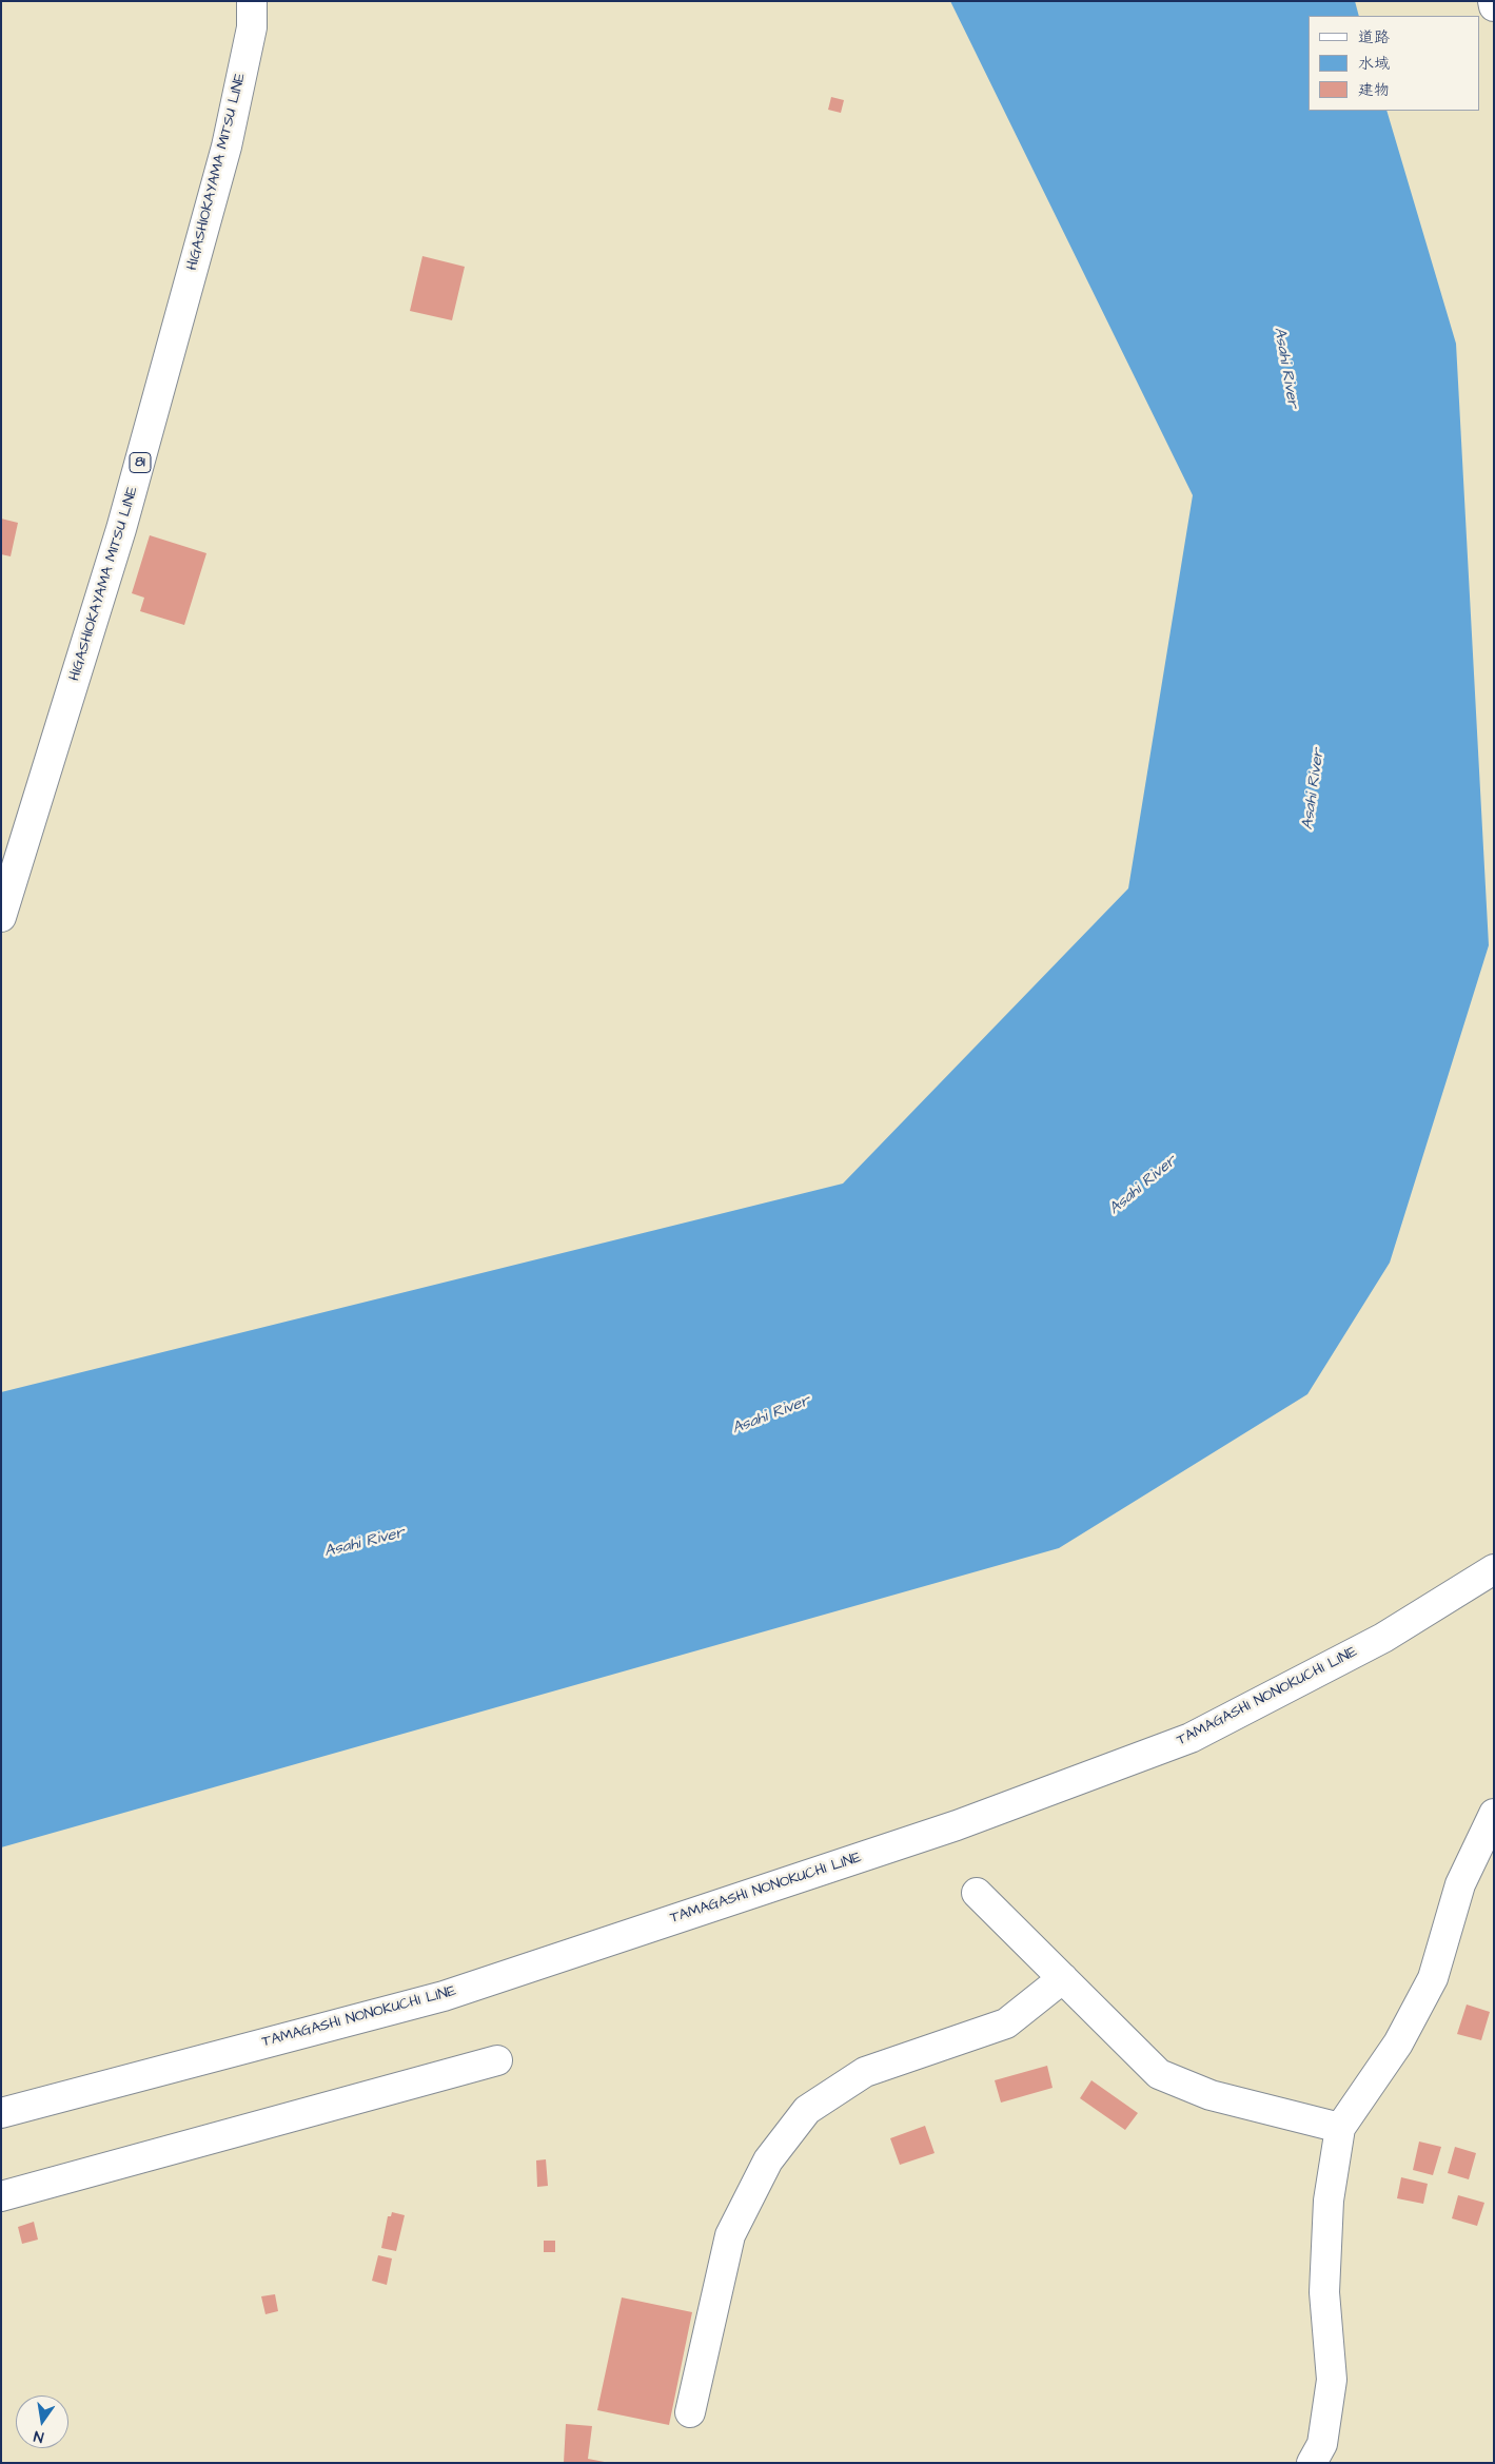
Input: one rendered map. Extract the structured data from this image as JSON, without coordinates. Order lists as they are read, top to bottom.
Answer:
{
  "streets": {
    "main road": ["HIGASHIOKAYAMA MITSU LINE", "81", "TAMAGASHI NONOKUCHI LINE"]
  },
  "water": ["Asahi River"],
  "legend": ["道路", "水域", "建物"],
  "north": "bottom"
}
